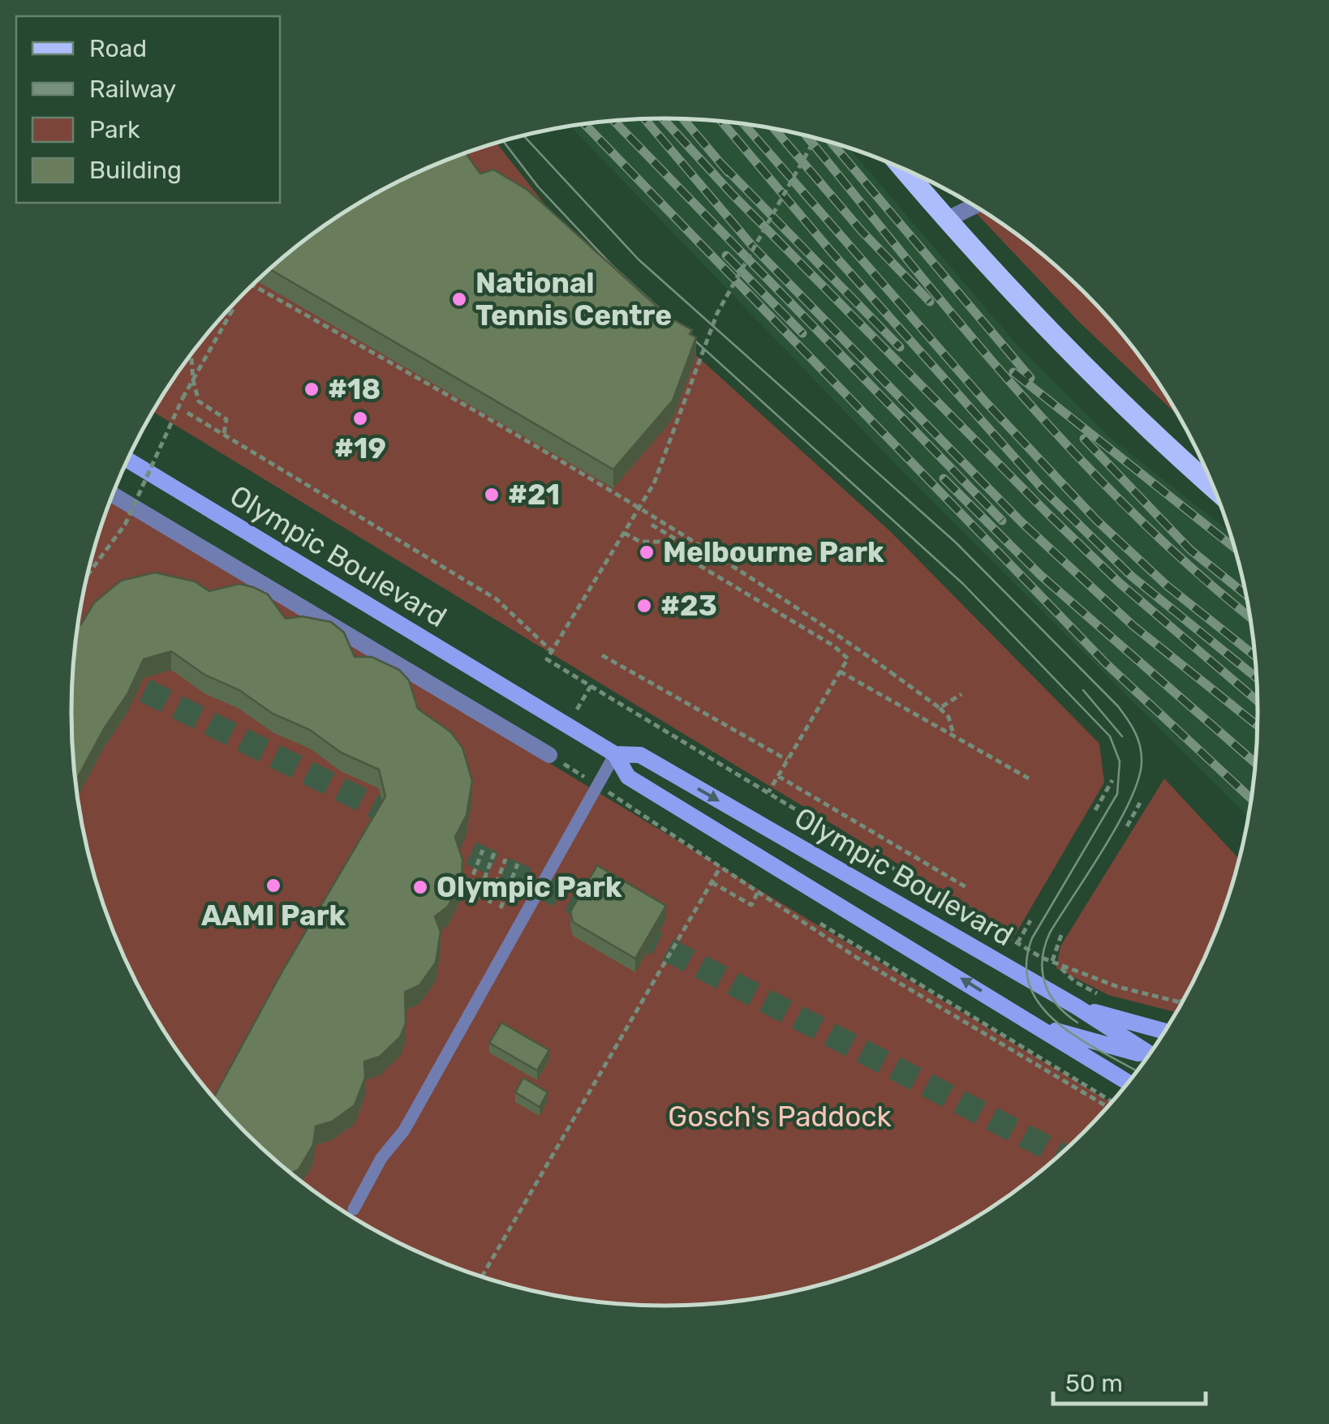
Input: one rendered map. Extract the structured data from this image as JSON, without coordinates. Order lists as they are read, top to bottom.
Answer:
{
  "streets": {
    "main road": ["Olympic Boulevard"]
  },
  "parks": ["Gosch's Paddock"],
  "places": [
    "National Tennis Centre",
    "#18",
    "#19",
    "#21",
    "Melbourne Park",
    "#23",
    "AAMI Park",
    "Olympic Park"
  ],
  "legend": [
    "Road",
    "Railway",
    "Park",
    "Building"
  ],
  "scale_bar": "50 m"
}
